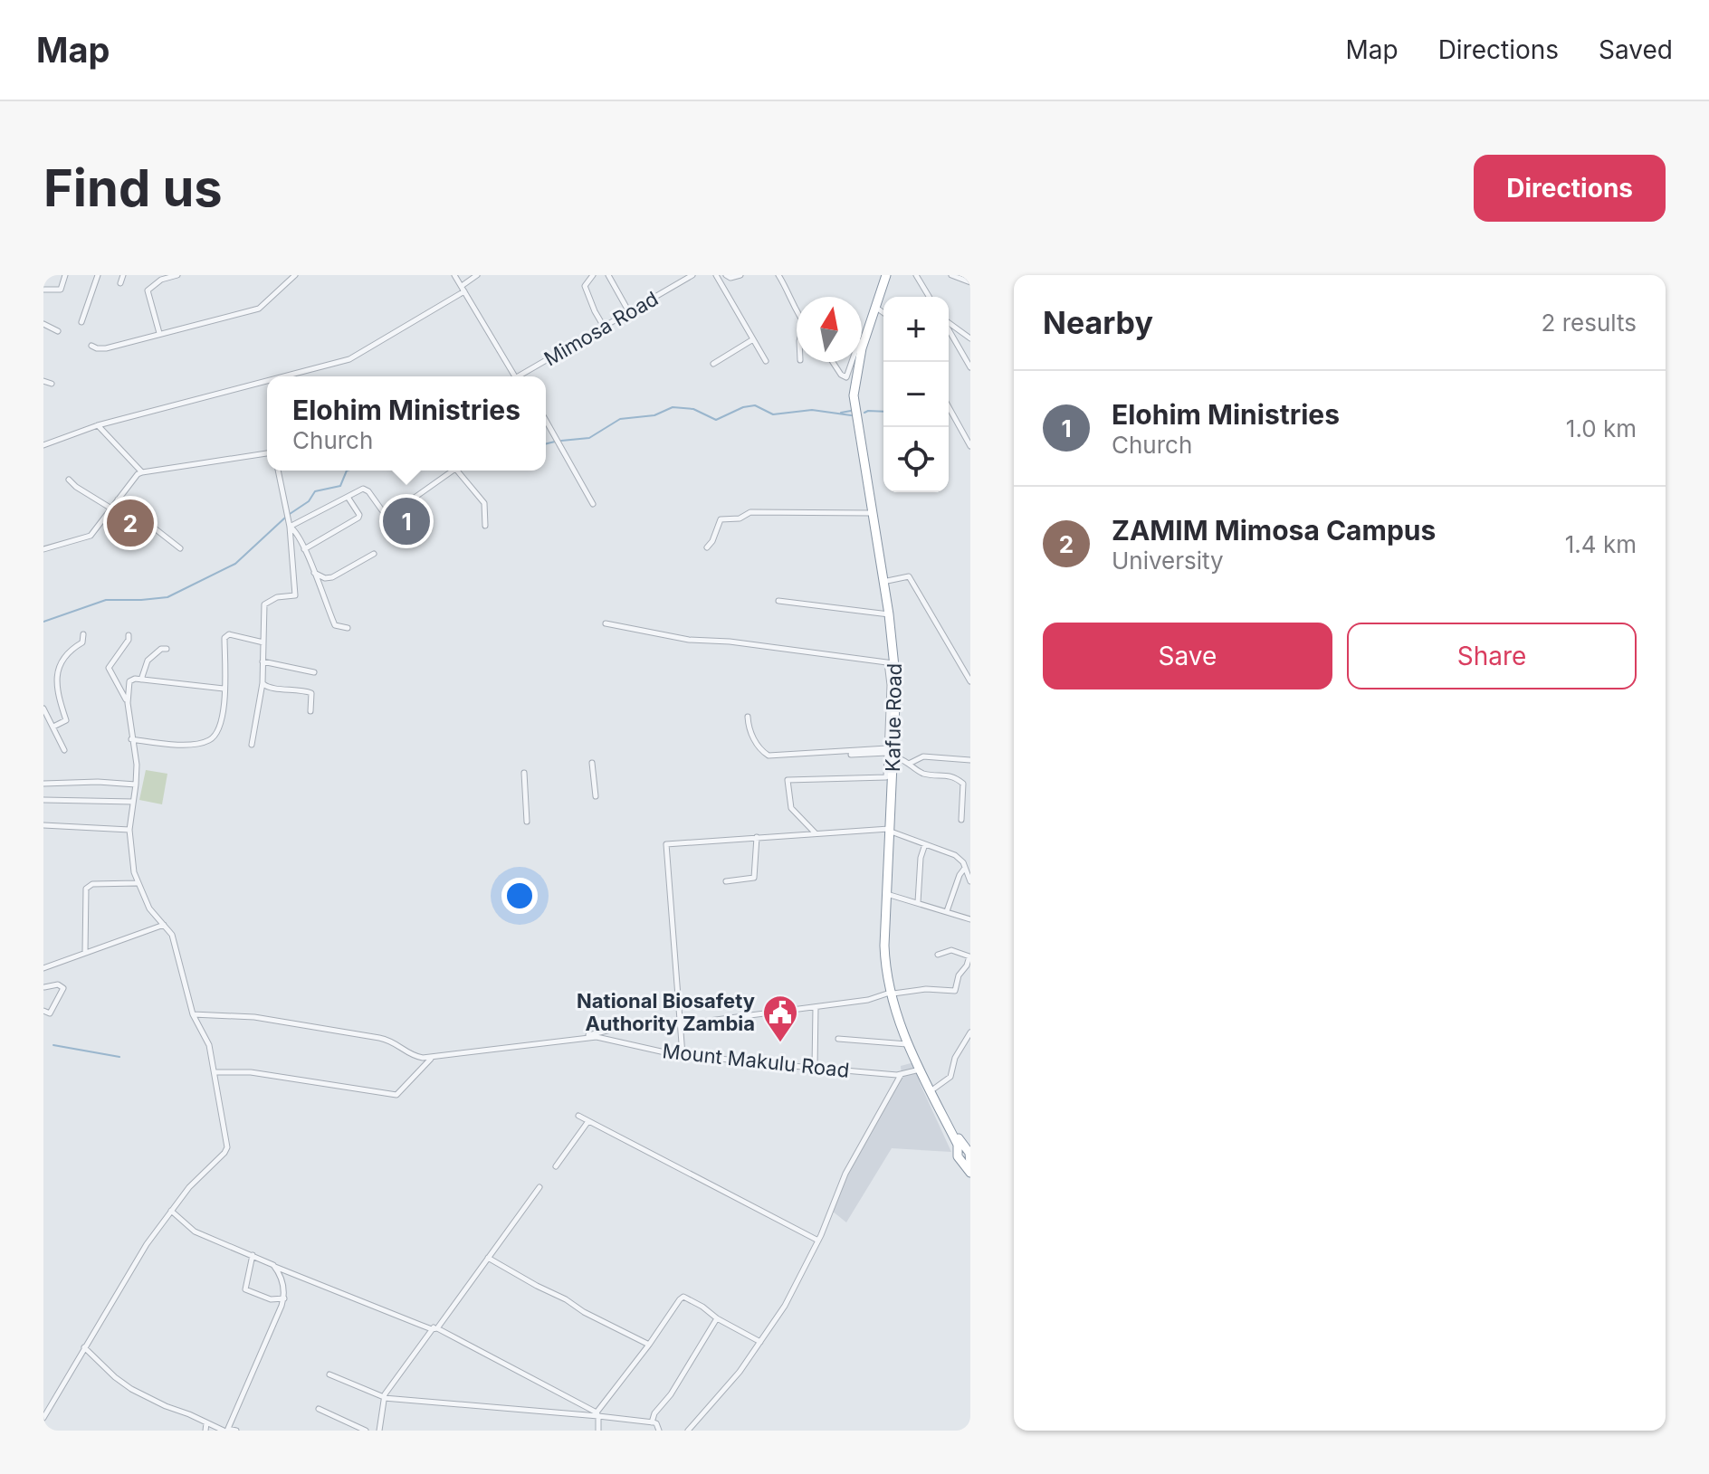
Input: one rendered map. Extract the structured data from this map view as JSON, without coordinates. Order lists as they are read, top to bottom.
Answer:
{
  "streets": {
    "highway": ["Kafue Road"],
    "street": ["Mimosa Road", "Mount Makulu Road"]
  },
  "crossings": [
    ["Kafue Road", "Mount Makulu Road"]
  ],
  "places": {
    "public building": ["National Biosafety Authority Zambia"]
  },
  "north": "top",
  "page": {
    "header": "Map",
    "nav": ["Map", "Directions", "Saved"],
    "buttons": [
      "Directions",
      ["Save", "Share"]
    ],
    "title": "Find us",
    "heading": ["Nearby", "2 results"],
    "map_buttons": ["+", "−"],
    "list": [
      {
        "mark": "1",
        "name": "Elohim Ministries",
        "note": "Church",
        "value": "1.0 km"
      },
      {
        "mark": "2",
        "name": "ZAMIM Mimosa Campus",
        "note": "University",
        "value": "1.4 km"
      }
    ],
    "popup": ["Elohim Ministries", "Church"],
    "pins": ["1", "2"]
  }
}
